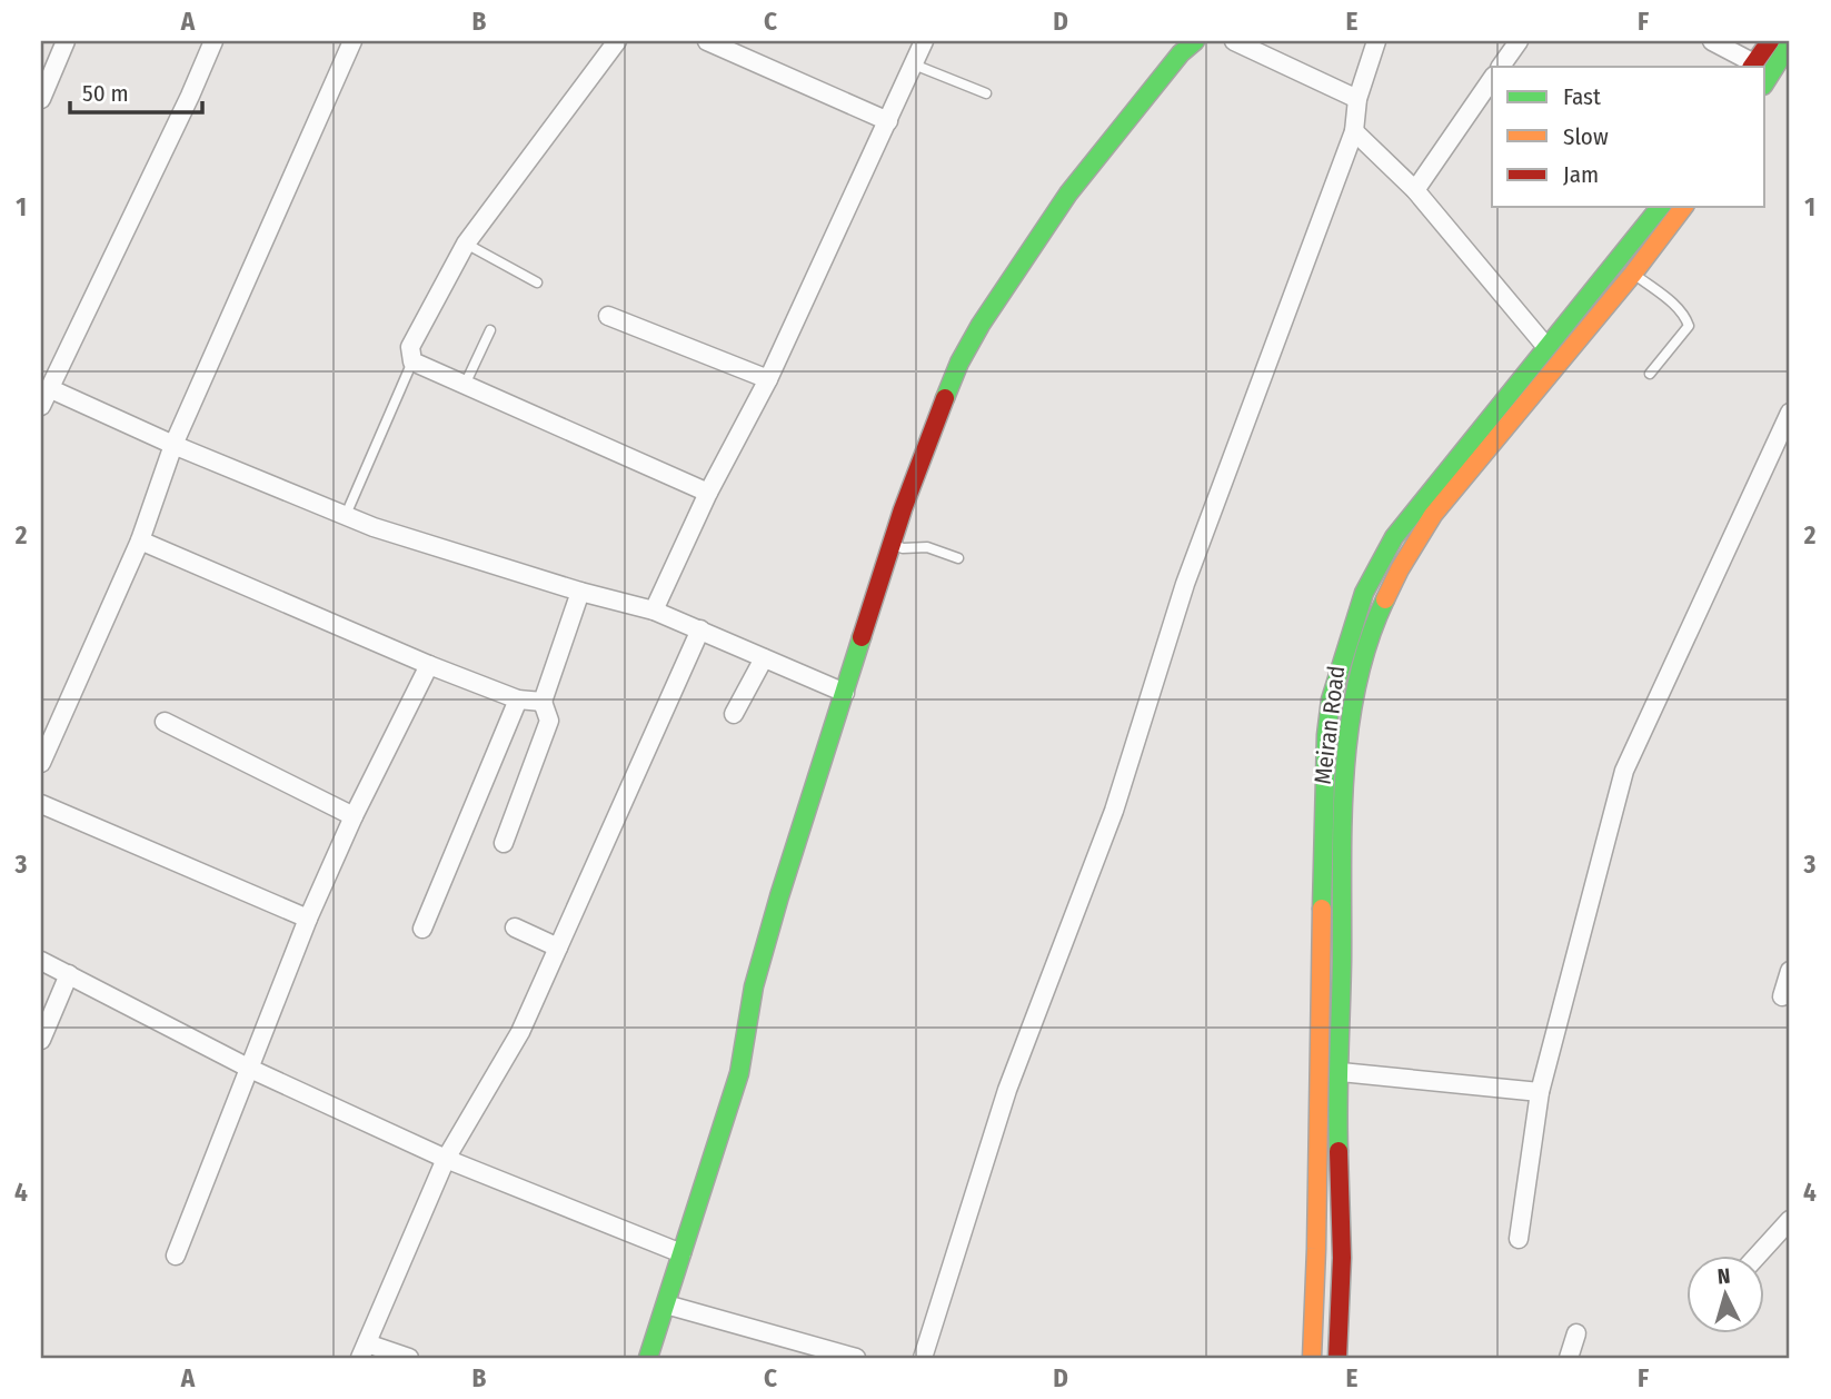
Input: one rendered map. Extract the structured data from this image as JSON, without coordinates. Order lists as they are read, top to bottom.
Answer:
{
  "streets": {
    "main road": ["Meiran Road"]
  },
  "legend": ["Fast", "Slow", "Jam"],
  "scale_bar": "50 m",
  "north": "top",
  "grid": {
    "columns": [
      "A",
      "B",
      "C",
      "D",
      "E",
      "F"
    ],
    "rows": [
      "1",
      "2",
      "3",
      "4"
    ]
  }
}
